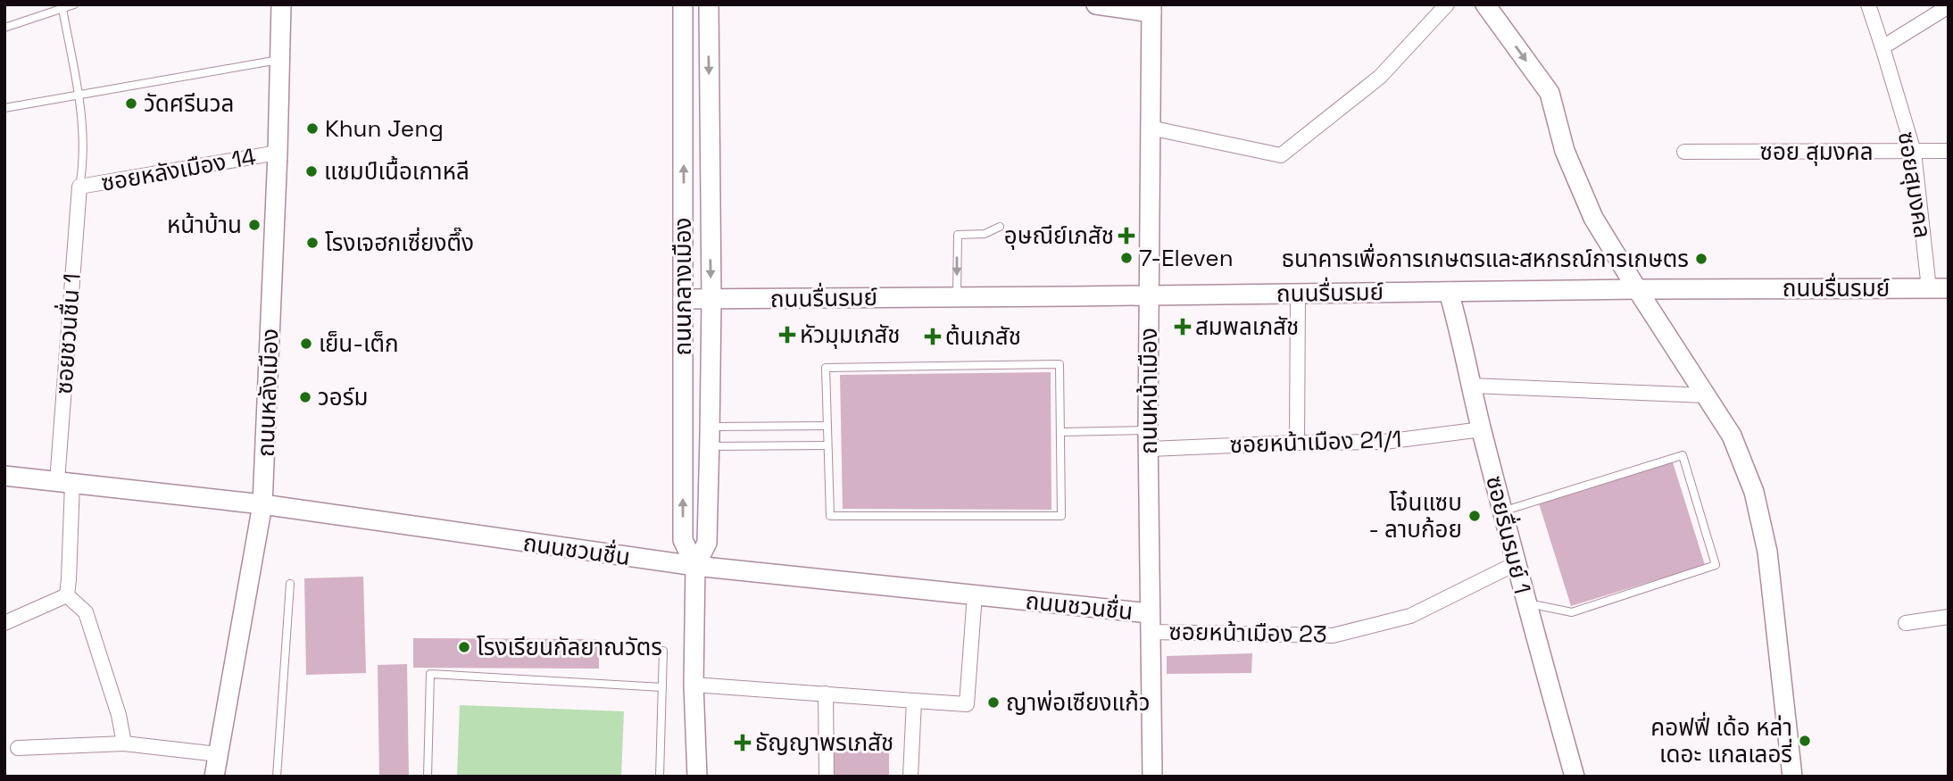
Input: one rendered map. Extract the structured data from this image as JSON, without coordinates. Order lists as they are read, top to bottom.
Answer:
{
  "streets": {
    "street": [
      "ซอย สุมงคล",
      "ซอยหลังเมือง 14",
      "ซอยสุมงคล",
      "ถนนกลางเมือง",
      "ถนนรื่นรมย์",
      "ซอยชวนชื่น 1",
      "ถนนหน้าเมือง",
      "ถนนหลังเมือง",
      "ซอยหน้าเมือง 21/1",
      "ซอยรื่นรมย์ 1",
      "ถนนชวนชื่น",
      "ซอยหน้าเมือง 23"
    ]
  },
  "crossings": [
    ["ซอย สุมงคล", "ซอยสุมงคล"],
    ["ซอยหลังเมือง 14", "ซอยชวนชื่น 1"],
    ["ซอยหลังเมือง 14", "ถนนหลังเมือง"],
    ["ซอยสุมงคล", "ถนนรื่นรมย์"],
    ["ถนนกลางเมือง", "ถนนรื่นรมย์"],
    ["ถนนกลางเมือง", "ถนนชวนชื่น"],
    ["ถนนรื่นรมย์", "ถนนหน้าเมือง"],
    ["ถนนรื่นรมย์", "ซอยรื่นรมย์ 1"],
    ["ซอยชวนชื่น 1", "ถนนชวนชื่น"],
    ["ถนนหน้าเมือง", "ซอยหน้าเมือง 21/1"],
    ["ถนนหน้าเมือง", "ถนนชวนชื่น"],
    ["ถนนหน้าเมือง", "ซอยหน้าเมือง 23"],
    ["ถนนหลังเมือง", "ถนนชวนชื่น"],
    ["ซอยหน้าเมือง 21/1", "ซอยรื่นรมย์ 1"],
    ["ซอยรื่นรมย์ 1", "ซอยหน้าเมือง 23"],
    ["ถนนชวนชื่น", "ซอยหน้าเมือง 23"]
  ],
  "places": {
    "other": [
      "วัดศรีนวล",
      "Khun Jeng",
      "แชมป์เนื้อเกาหลี",
      "หน้าบ้าน",
      "โรงเจฮกเซี่ยงตึ๊ง",
      "7-Eleven",
      "ธนาคารเพื่อการเกษตรและสหกรณ์การเกษตร",
      "เย็น-เต็ก",
      "วอร์ม",
      "โจ๋นแซบ - ลาบก้อย",
      "โรงเรียนกัลยาณวัตร",
      "ญาพ่อเซียงแก้ว",
      "คอฟฟี่ เด้อ หล่า เดอะ แกลเลอรี่"
    ],
    "health": [
      "อุษณีย์เภสัช",
      "สมพลเภสัช",
      "หัวมุมเภสัช",
      "ต้นเภสัช",
      "ธัญญาพรเภสัช"
    ]
  }
}
